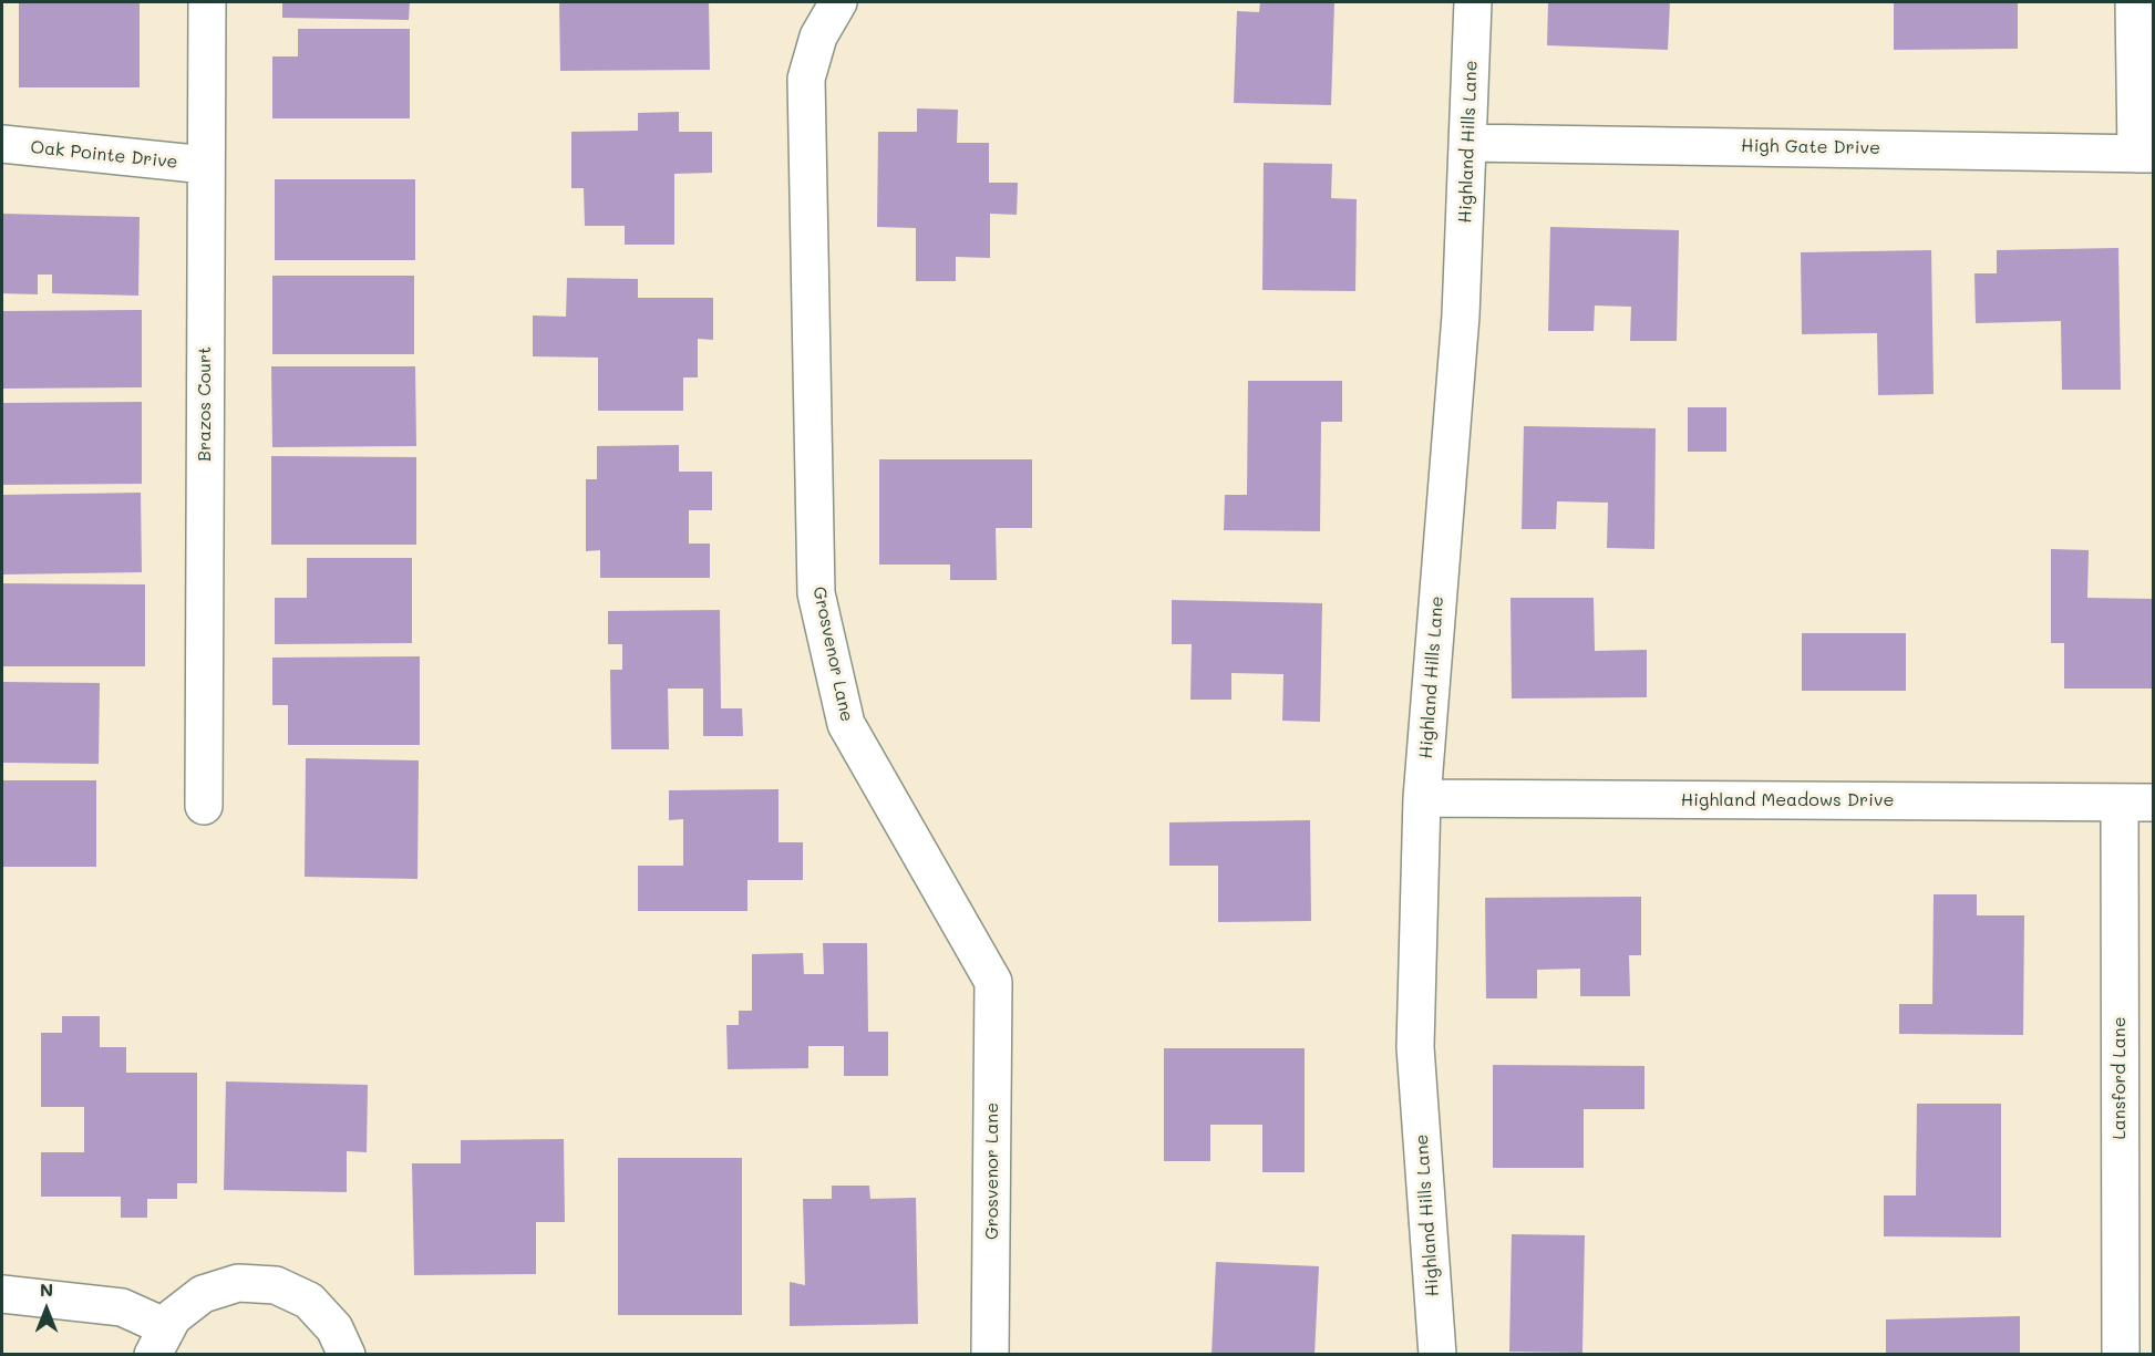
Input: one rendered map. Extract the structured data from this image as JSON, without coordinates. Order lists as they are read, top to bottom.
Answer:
{
  "streets": {
    "street": [
      "Highland Hills Lane",
      "High Gate Drive",
      "Oak Pointe Drive",
      "Brazos Court",
      "Grosvenor Lane",
      "Highland Meadows Drive",
      "Lansford Lane"
    ]
  },
  "crossings": [
    ["Highland Hills Lane", "High Gate Drive"],
    ["Highland Hills Lane", "Highland Meadows Drive"],
    ["Oak Pointe Drive", "Brazos Court"],
    ["Highland Meadows Drive", "Lansford Lane"]
  ],
  "north": "top"
}
